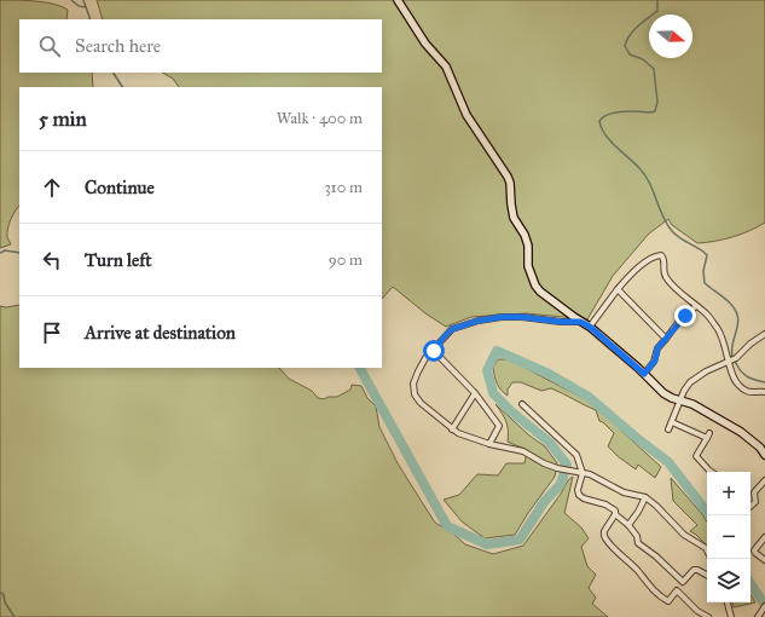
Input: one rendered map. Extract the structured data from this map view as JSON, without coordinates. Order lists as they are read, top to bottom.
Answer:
{
  "north": "right",
  "page": {
    "search": "Search here",
    "heading": ["5 min", "Walk · 400 m"],
    "list": [
      ["Continue", "310 m"],
      ["Turn left", "90 m"],
      "Arrive at destination"
    ],
    "map_buttons": ["+", "−"]
  }
}
